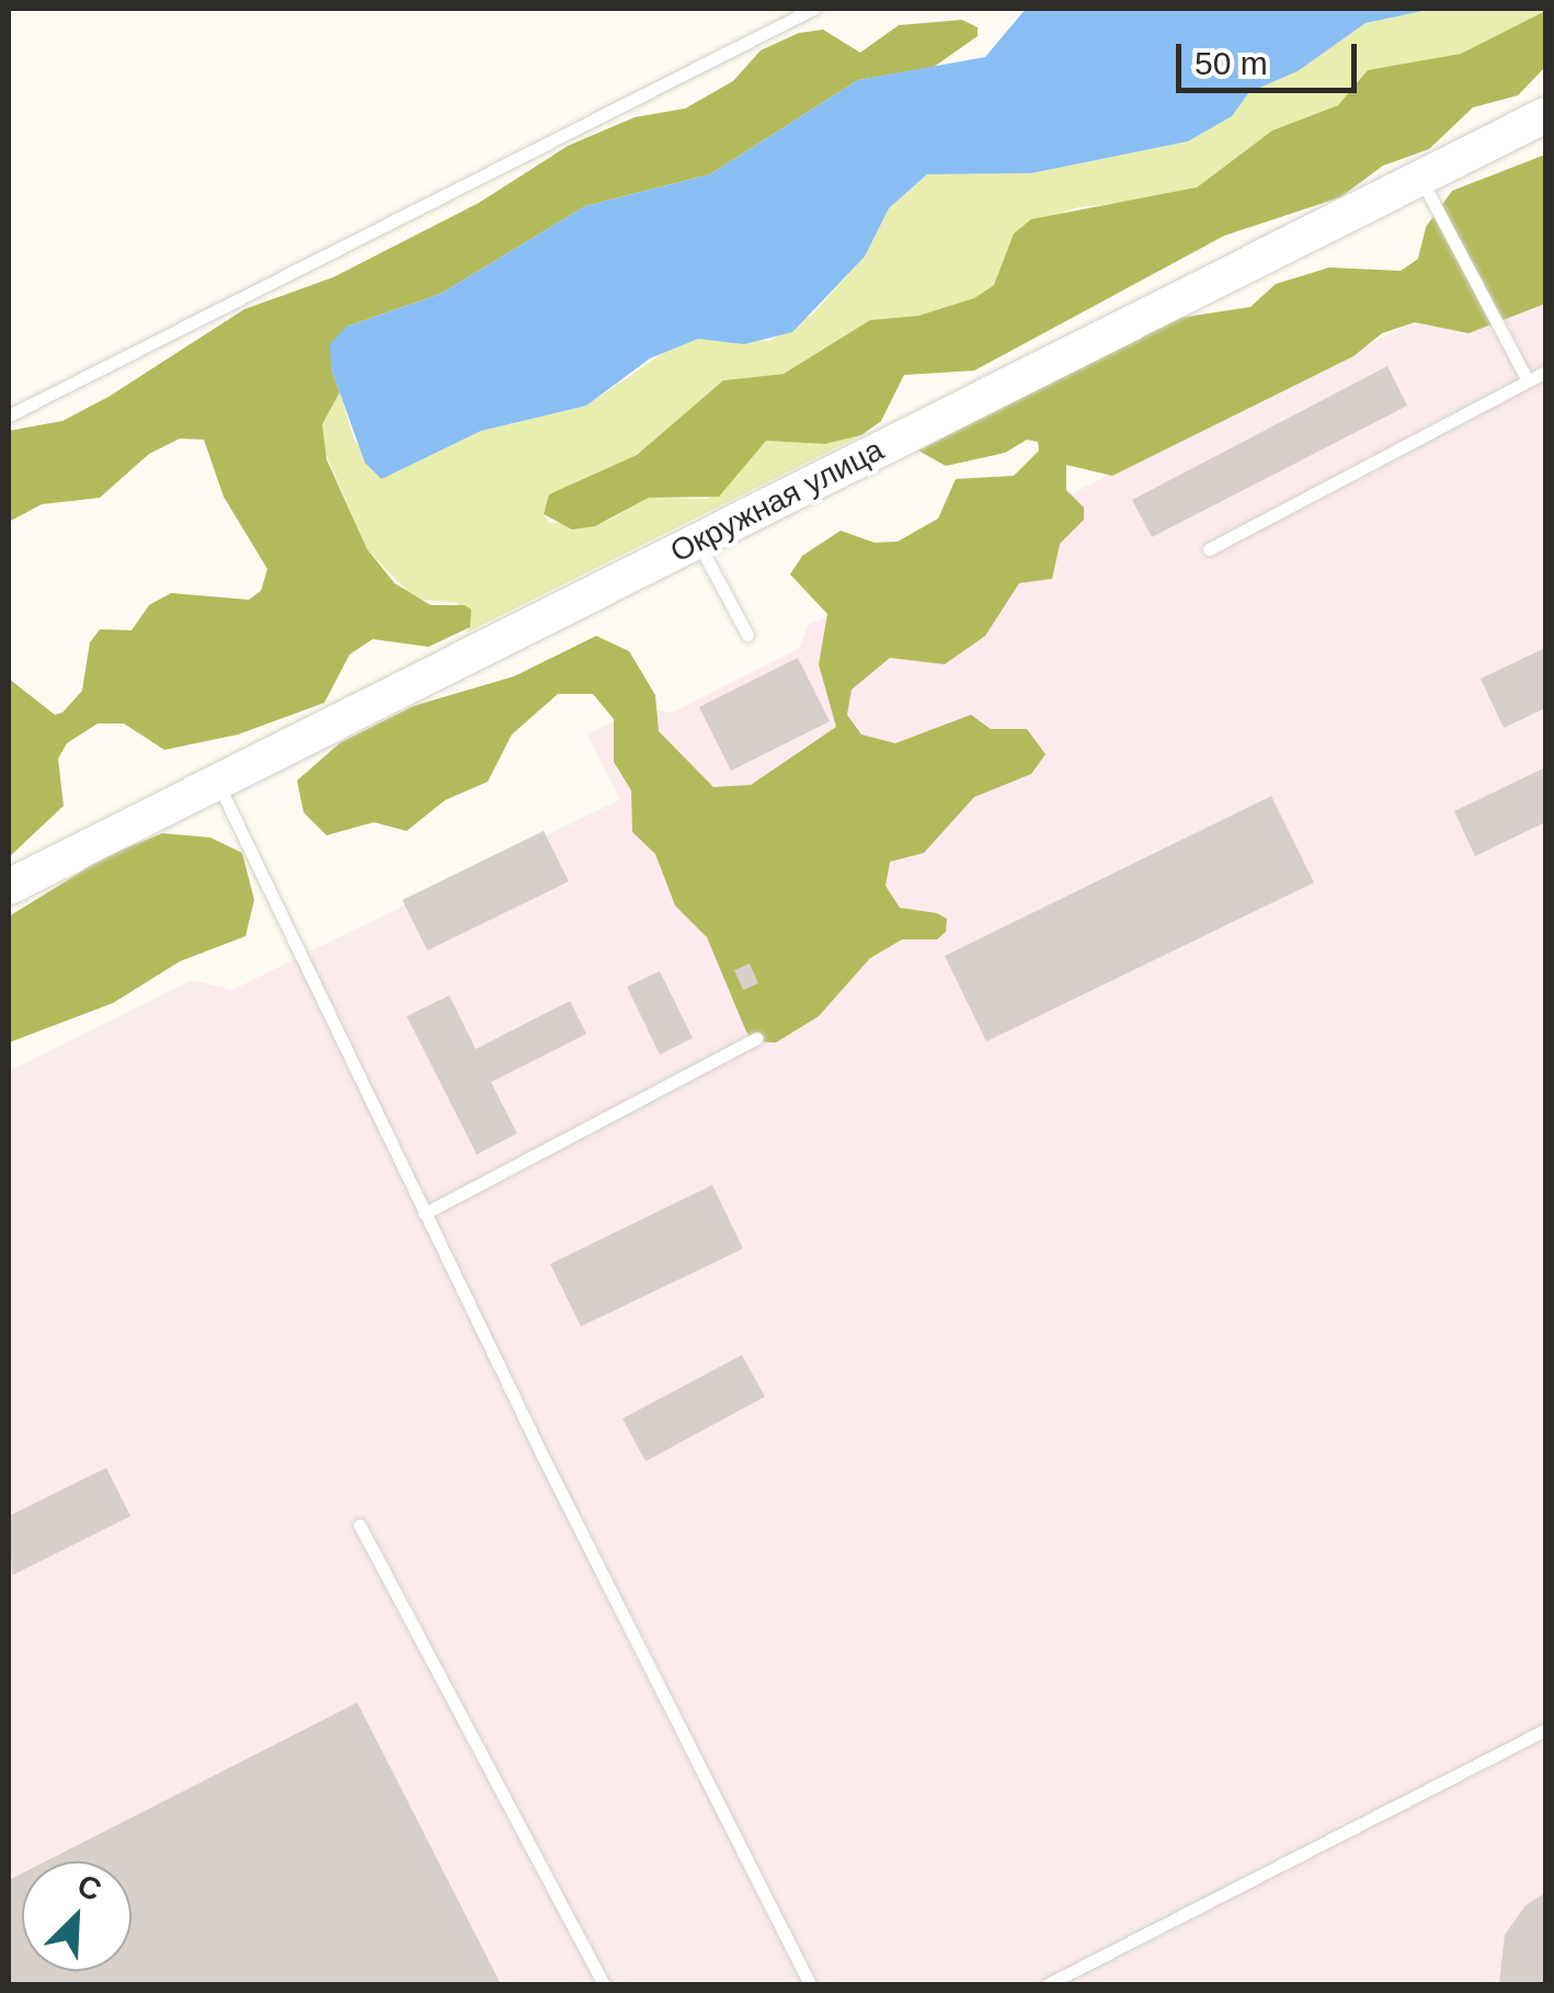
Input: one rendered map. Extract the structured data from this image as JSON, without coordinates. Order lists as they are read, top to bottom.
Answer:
{
  "streets": {
    "main road": ["Окружная улица"]
  },
  "scale_bar": "50 m",
  "north": "top right"
}
